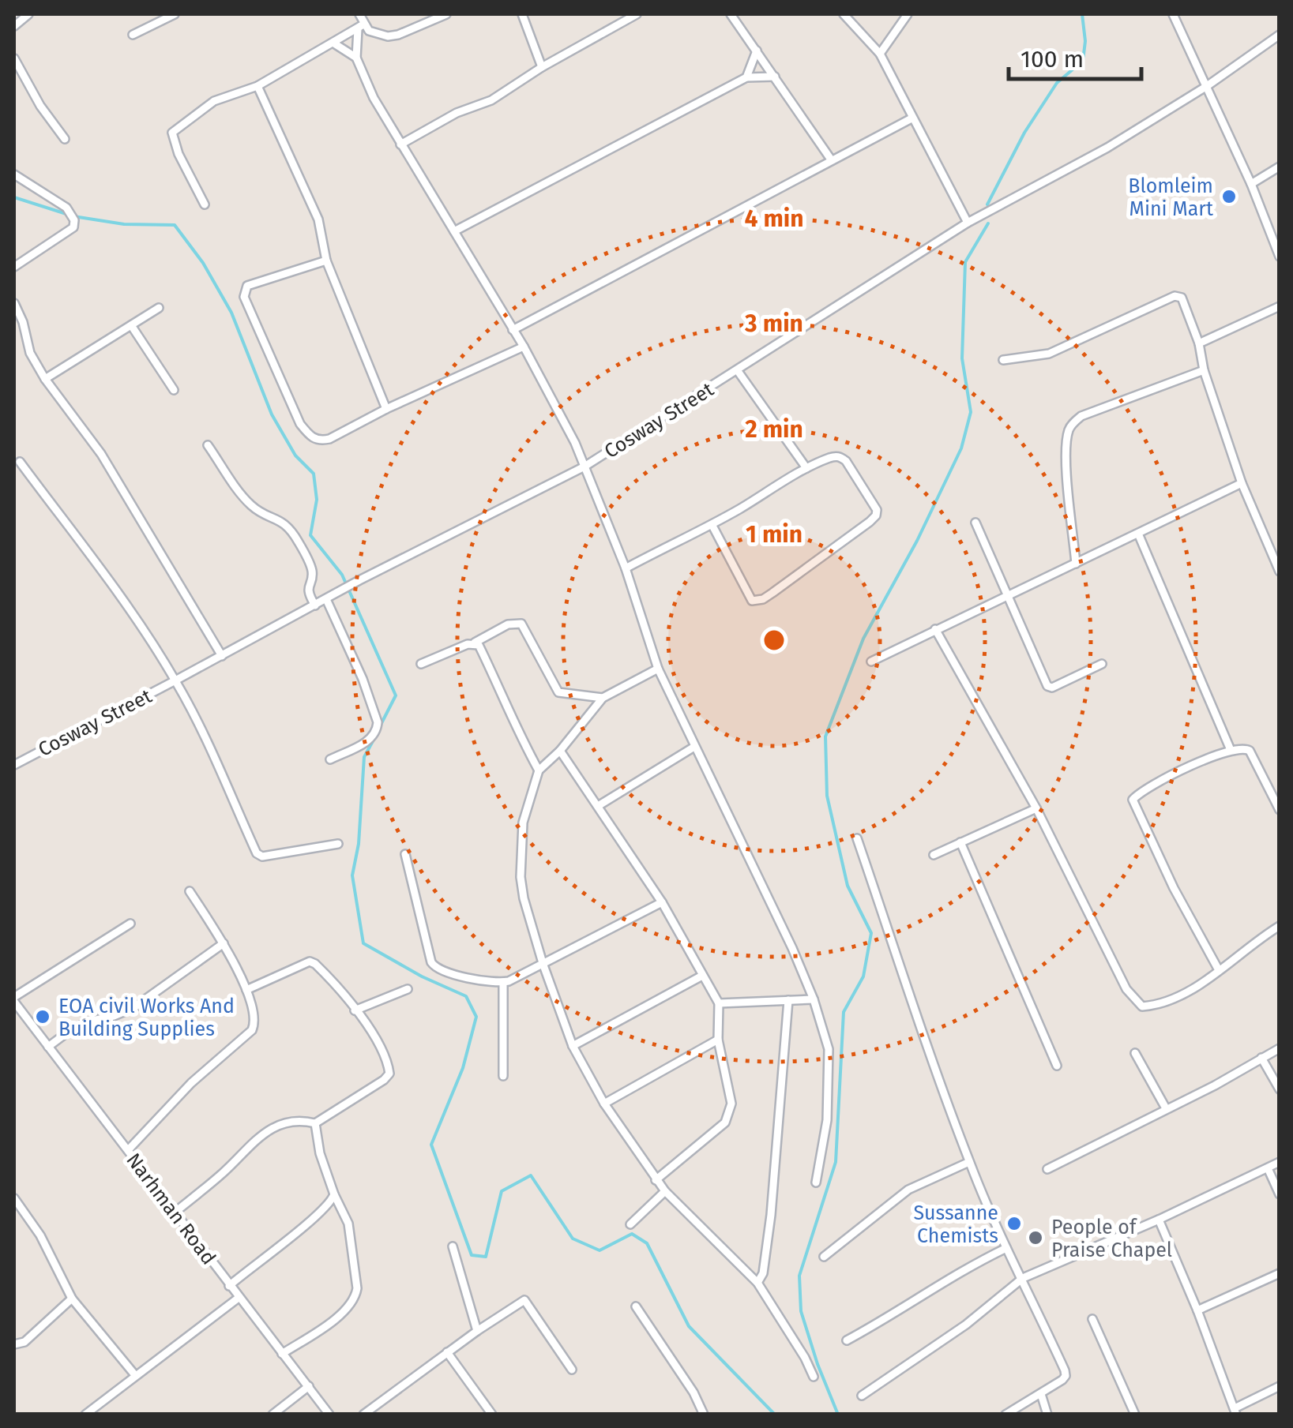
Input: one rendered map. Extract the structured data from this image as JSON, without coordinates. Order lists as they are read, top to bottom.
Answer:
{
  "streets": {
    "street": ["Cosway Street", "Narhman Road"]
  },
  "places": [
    "Blomleim Mini Mart",
    "EOA civil Works And Building Supplies",
    "Sussanne Chemists",
    "People of Praise Chapel"
  ],
  "scale_bar": "100 m",
  "rings": [
    "4 min",
    "3 min",
    "2 min",
    "1 min"
  ]
}
